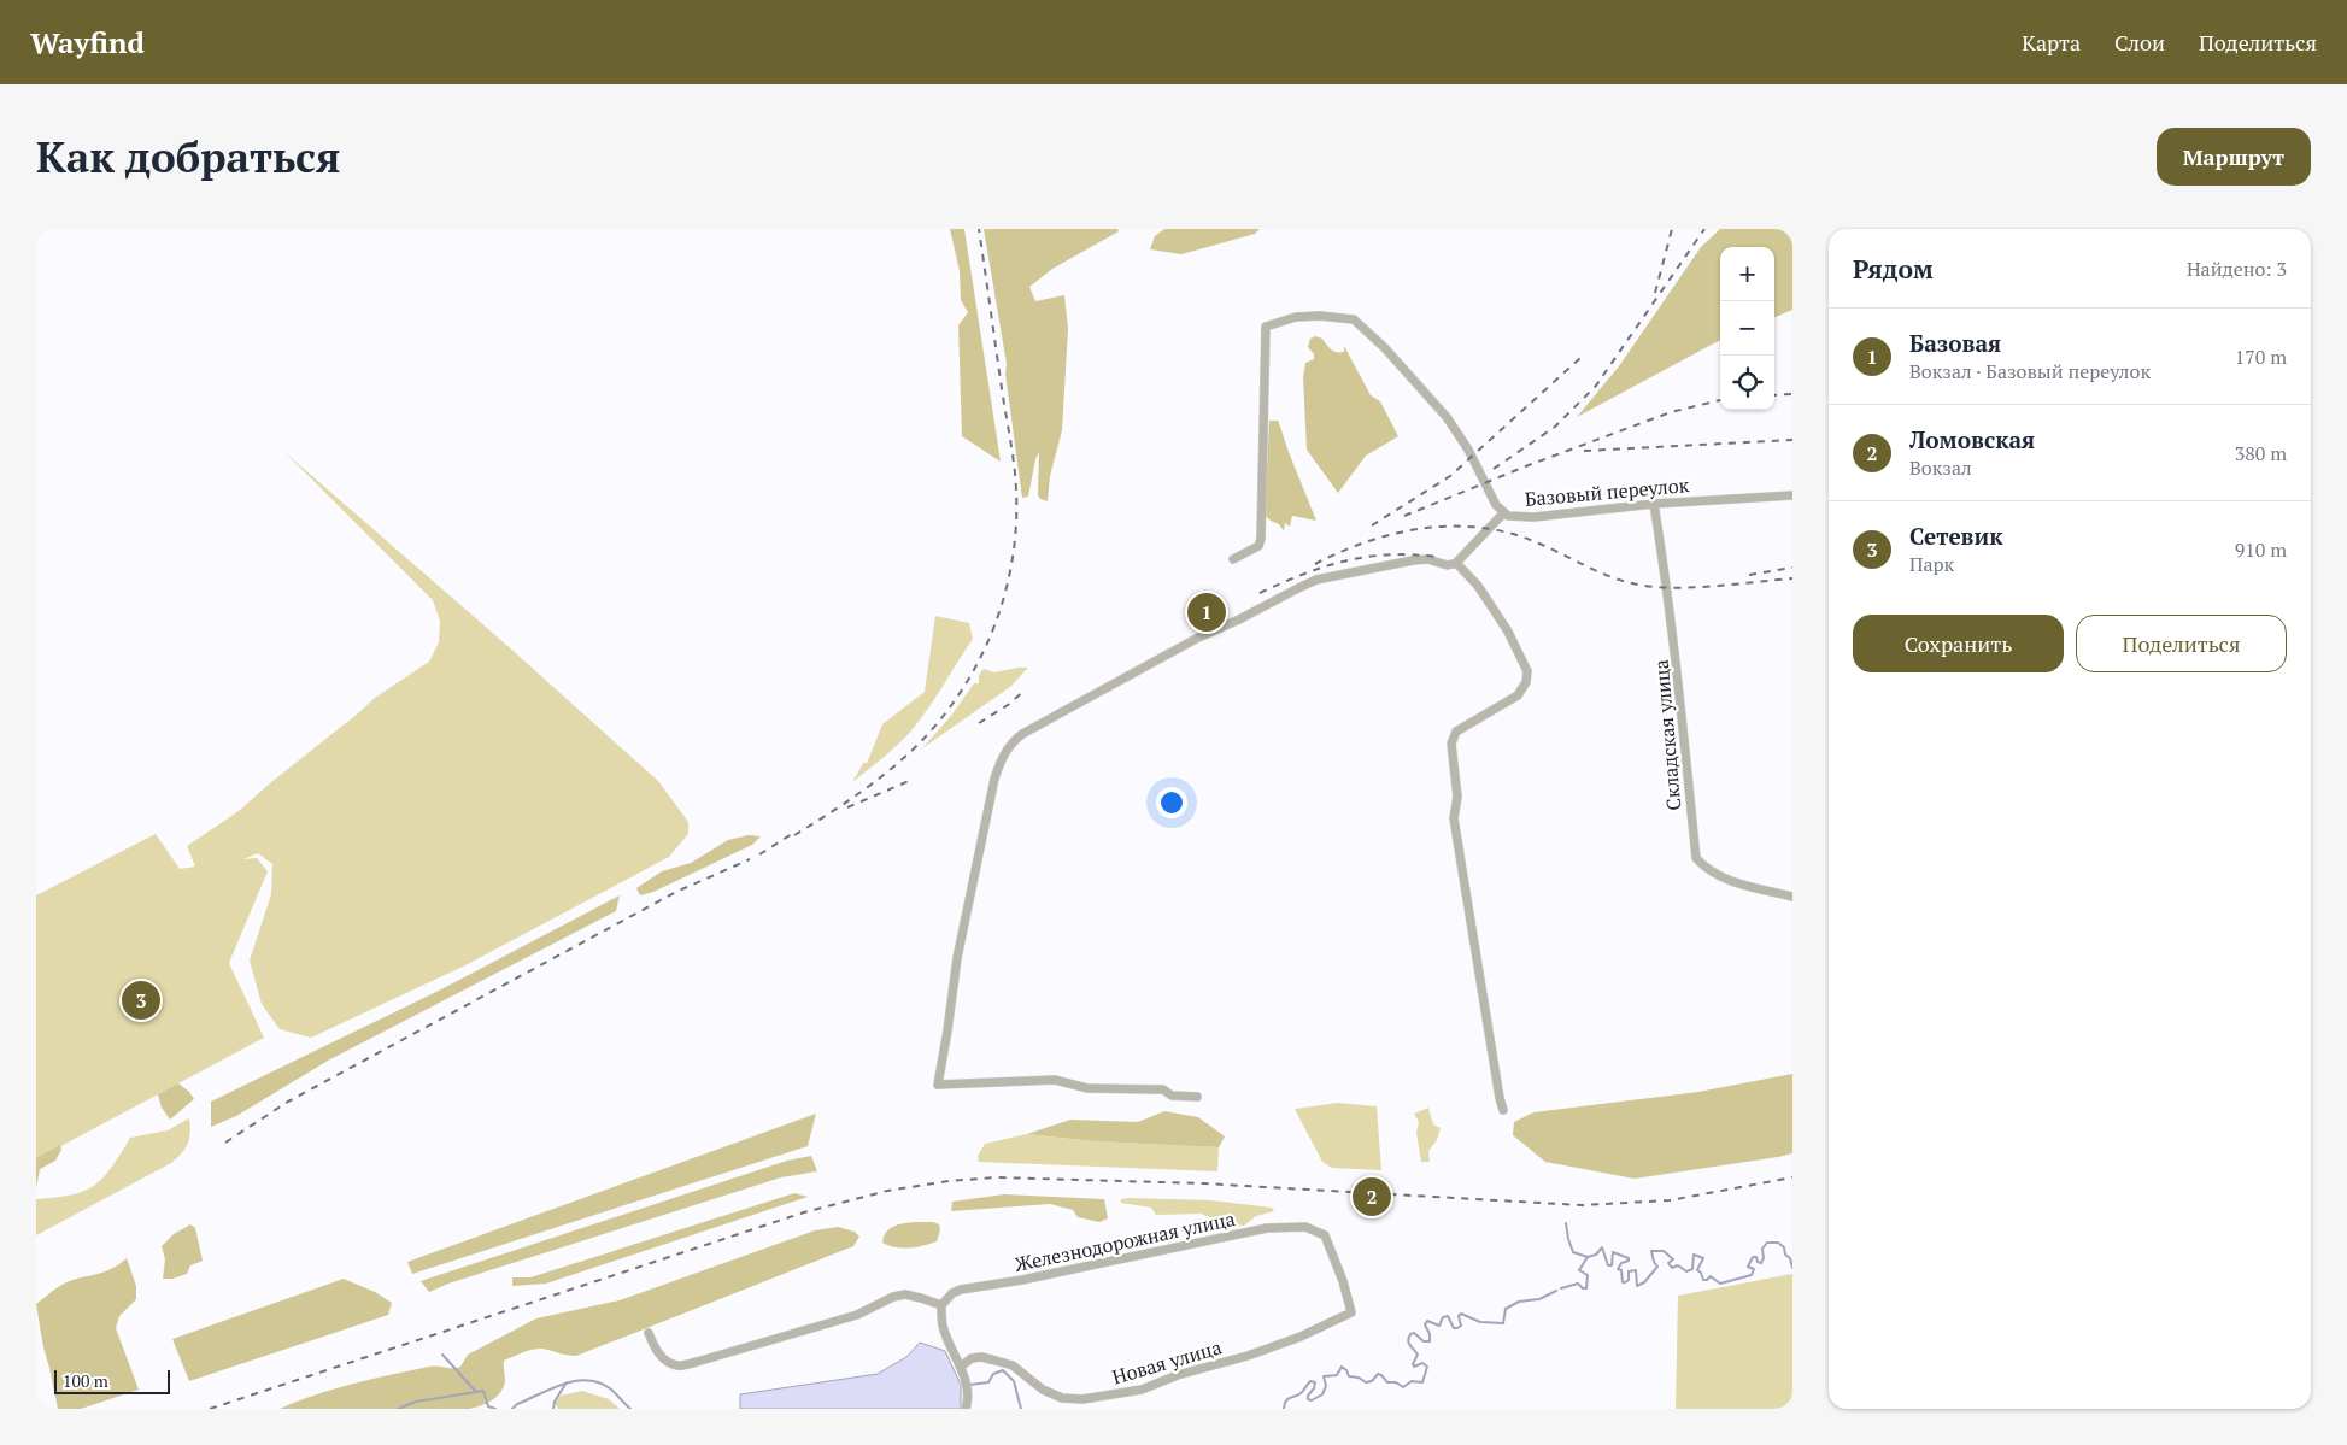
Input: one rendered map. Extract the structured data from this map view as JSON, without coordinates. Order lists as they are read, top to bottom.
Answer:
{
  "streets": {
    "street": [
      "Базовый переулок",
      "Складская улица",
      "Железнодорожная улица",
      "Новая улица"
    ]
  },
  "crossings": [
    ["Базовый переулок", "Складская улица"],
    ["Железнодорожная улица", "Новая улица"]
  ],
  "scale_bar": "100 m",
  "page": {
    "header": "Wayfind",
    "nav": ["Карта", "Слои", "Поделиться"],
    "buttons": [
      "Маршрут",
      ["Сохранить", "Поделиться"]
    ],
    "title": "Как добраться",
    "heading": ["Рядом", "Найдено: 3"],
    "map_buttons": ["+", "−"],
    "list": [
      {
        "mark": "1",
        "name": "Базовая",
        "note": "Вокзал · Базовый переулок",
        "value": "170 m"
      },
      {
        "mark": "2",
        "name": "Ломовская",
        "note": "Вокзал",
        "value": "380 m"
      },
      {
        "mark": "3",
        "name": "Сетевик",
        "note": "Парк",
        "value": "910 m"
      }
    ],
    "pins": ["1", "3", "2"],
    "scale": "100 m"
  }
}
